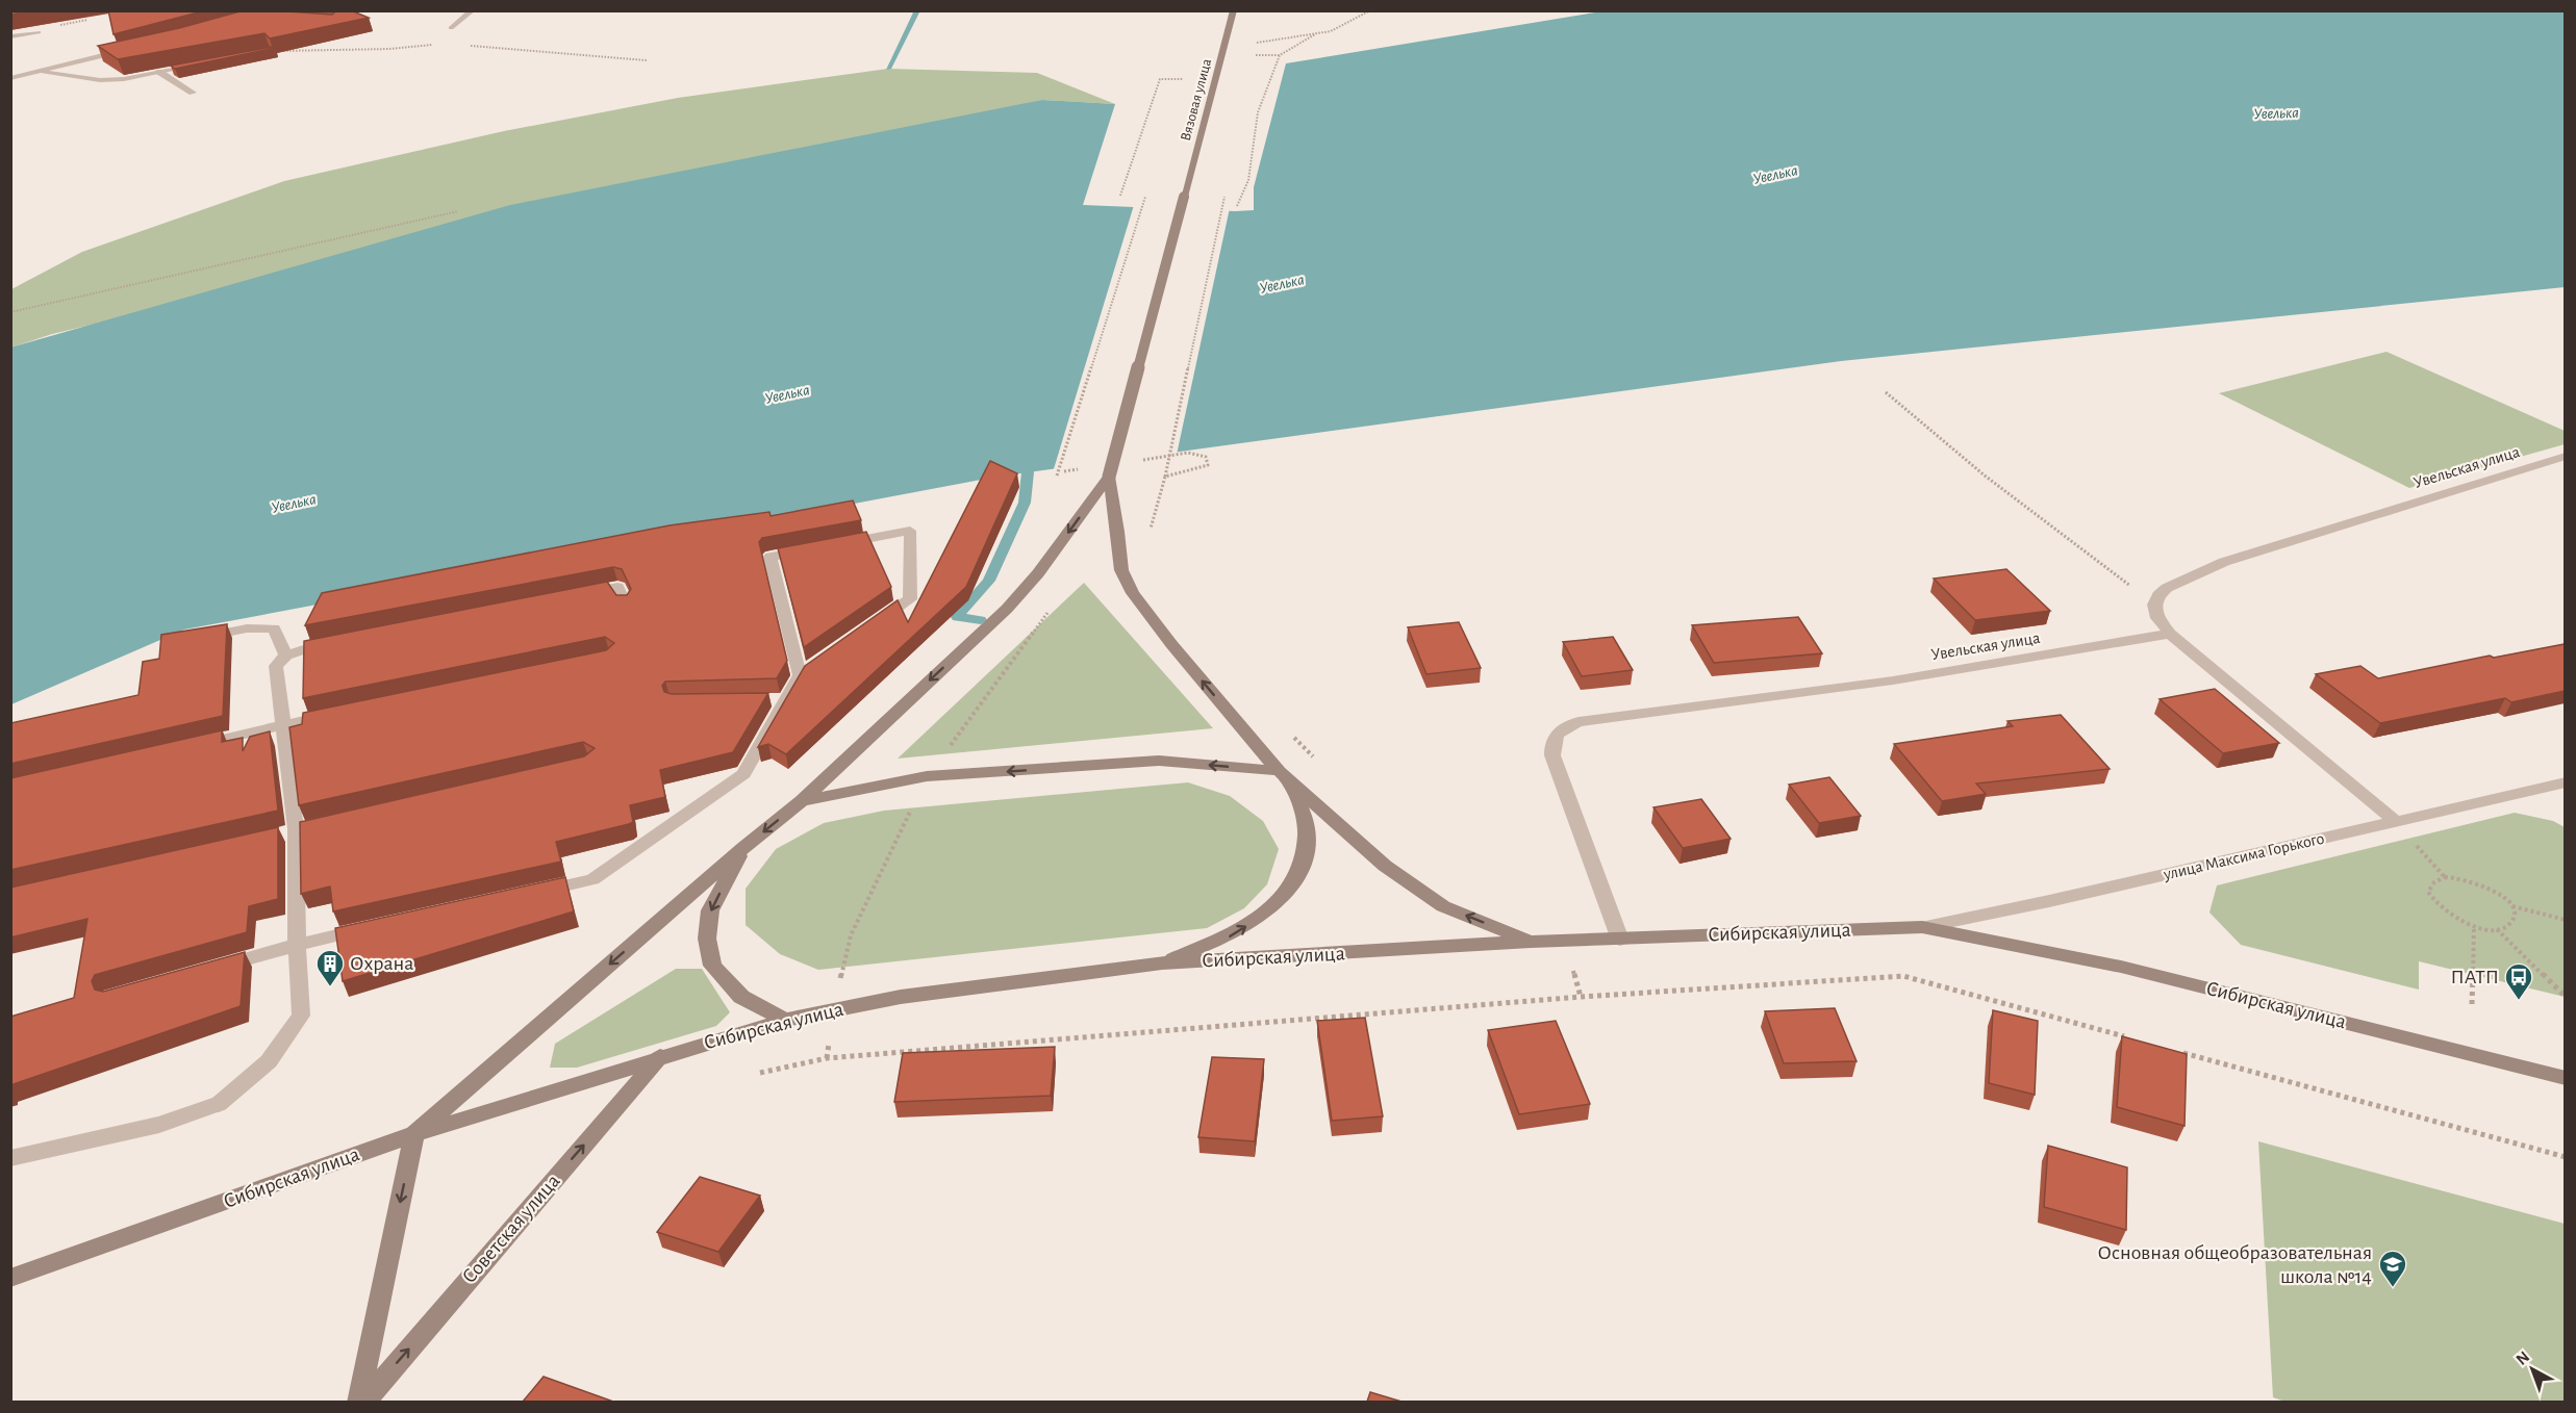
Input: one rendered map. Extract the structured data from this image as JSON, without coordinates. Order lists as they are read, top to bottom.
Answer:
{
  "streets": {
    "street": [
      "Вязовая улица",
      "Увельская улица",
      "улица Максима Горького",
      "Сибирская улица",
      "Советская улица"
    ]
  },
  "crossings": [
    ["Увельская улица", "Сибирская улица"],
    ["улица Максима Горького", "Сибирская улица"],
    ["Сибирская улица", "Советская улица"]
  ],
  "water": ["Увелька"],
  "places": {
    "building": ["Охрана"],
    "bus stop": ["ПАТП"],
    "school or university": ["Основная общеобразовательная школа №14"]
  },
  "north": "top left"
}
